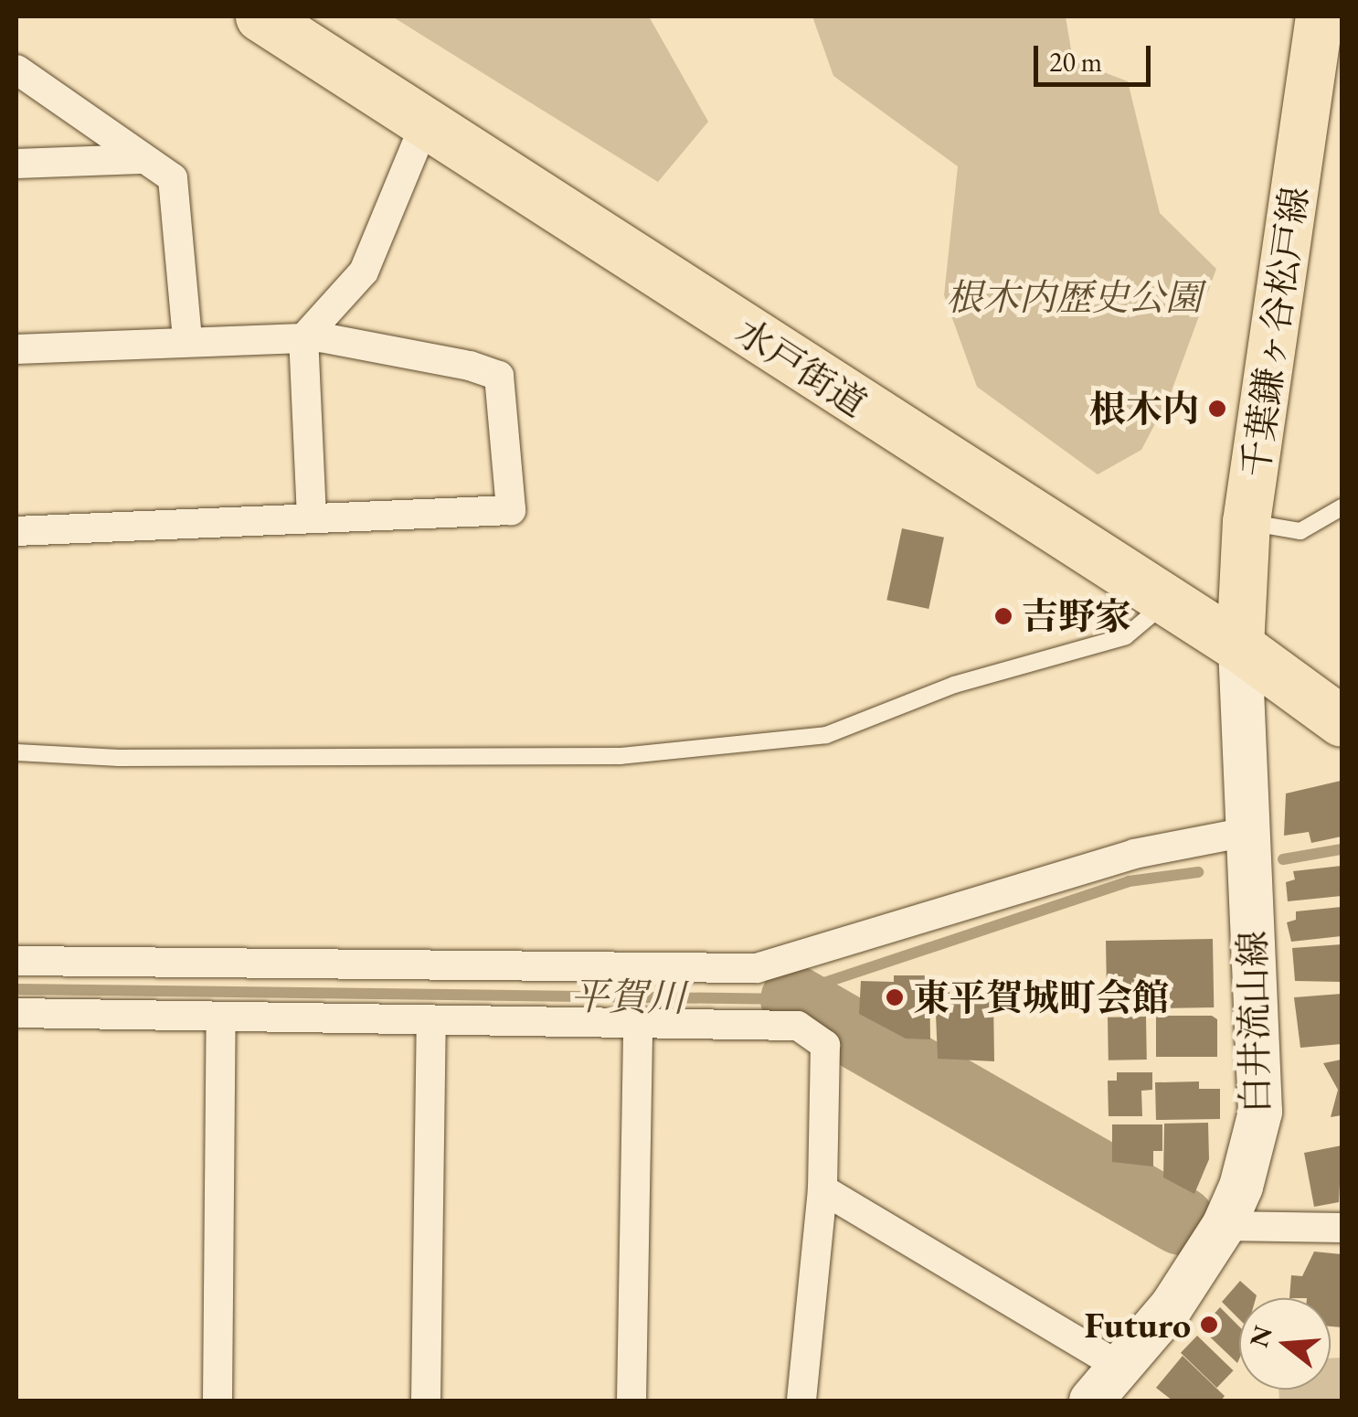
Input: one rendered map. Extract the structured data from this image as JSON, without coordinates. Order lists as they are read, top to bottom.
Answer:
{
  "streets": {
    "highway": ["水戸街道"],
    "main road": ["千葉鎌ヶ谷松戸線", "白井流山線"]
  },
  "crossings": [
    ["千葉鎌ヶ谷松戸線", "水戸街道"],
    ["千葉鎌ヶ谷松戸線", "白井流山線"],
    ["水戸街道", "白井流山線"]
  ],
  "water": ["平賀川"],
  "parks": ["根木内歴史公園"],
  "places": [
    "根木内",
    "吉野家",
    "東平賀城町会館",
    "Futuro"
  ],
  "scale_bar": "20 m",
  "north": "left"
}
